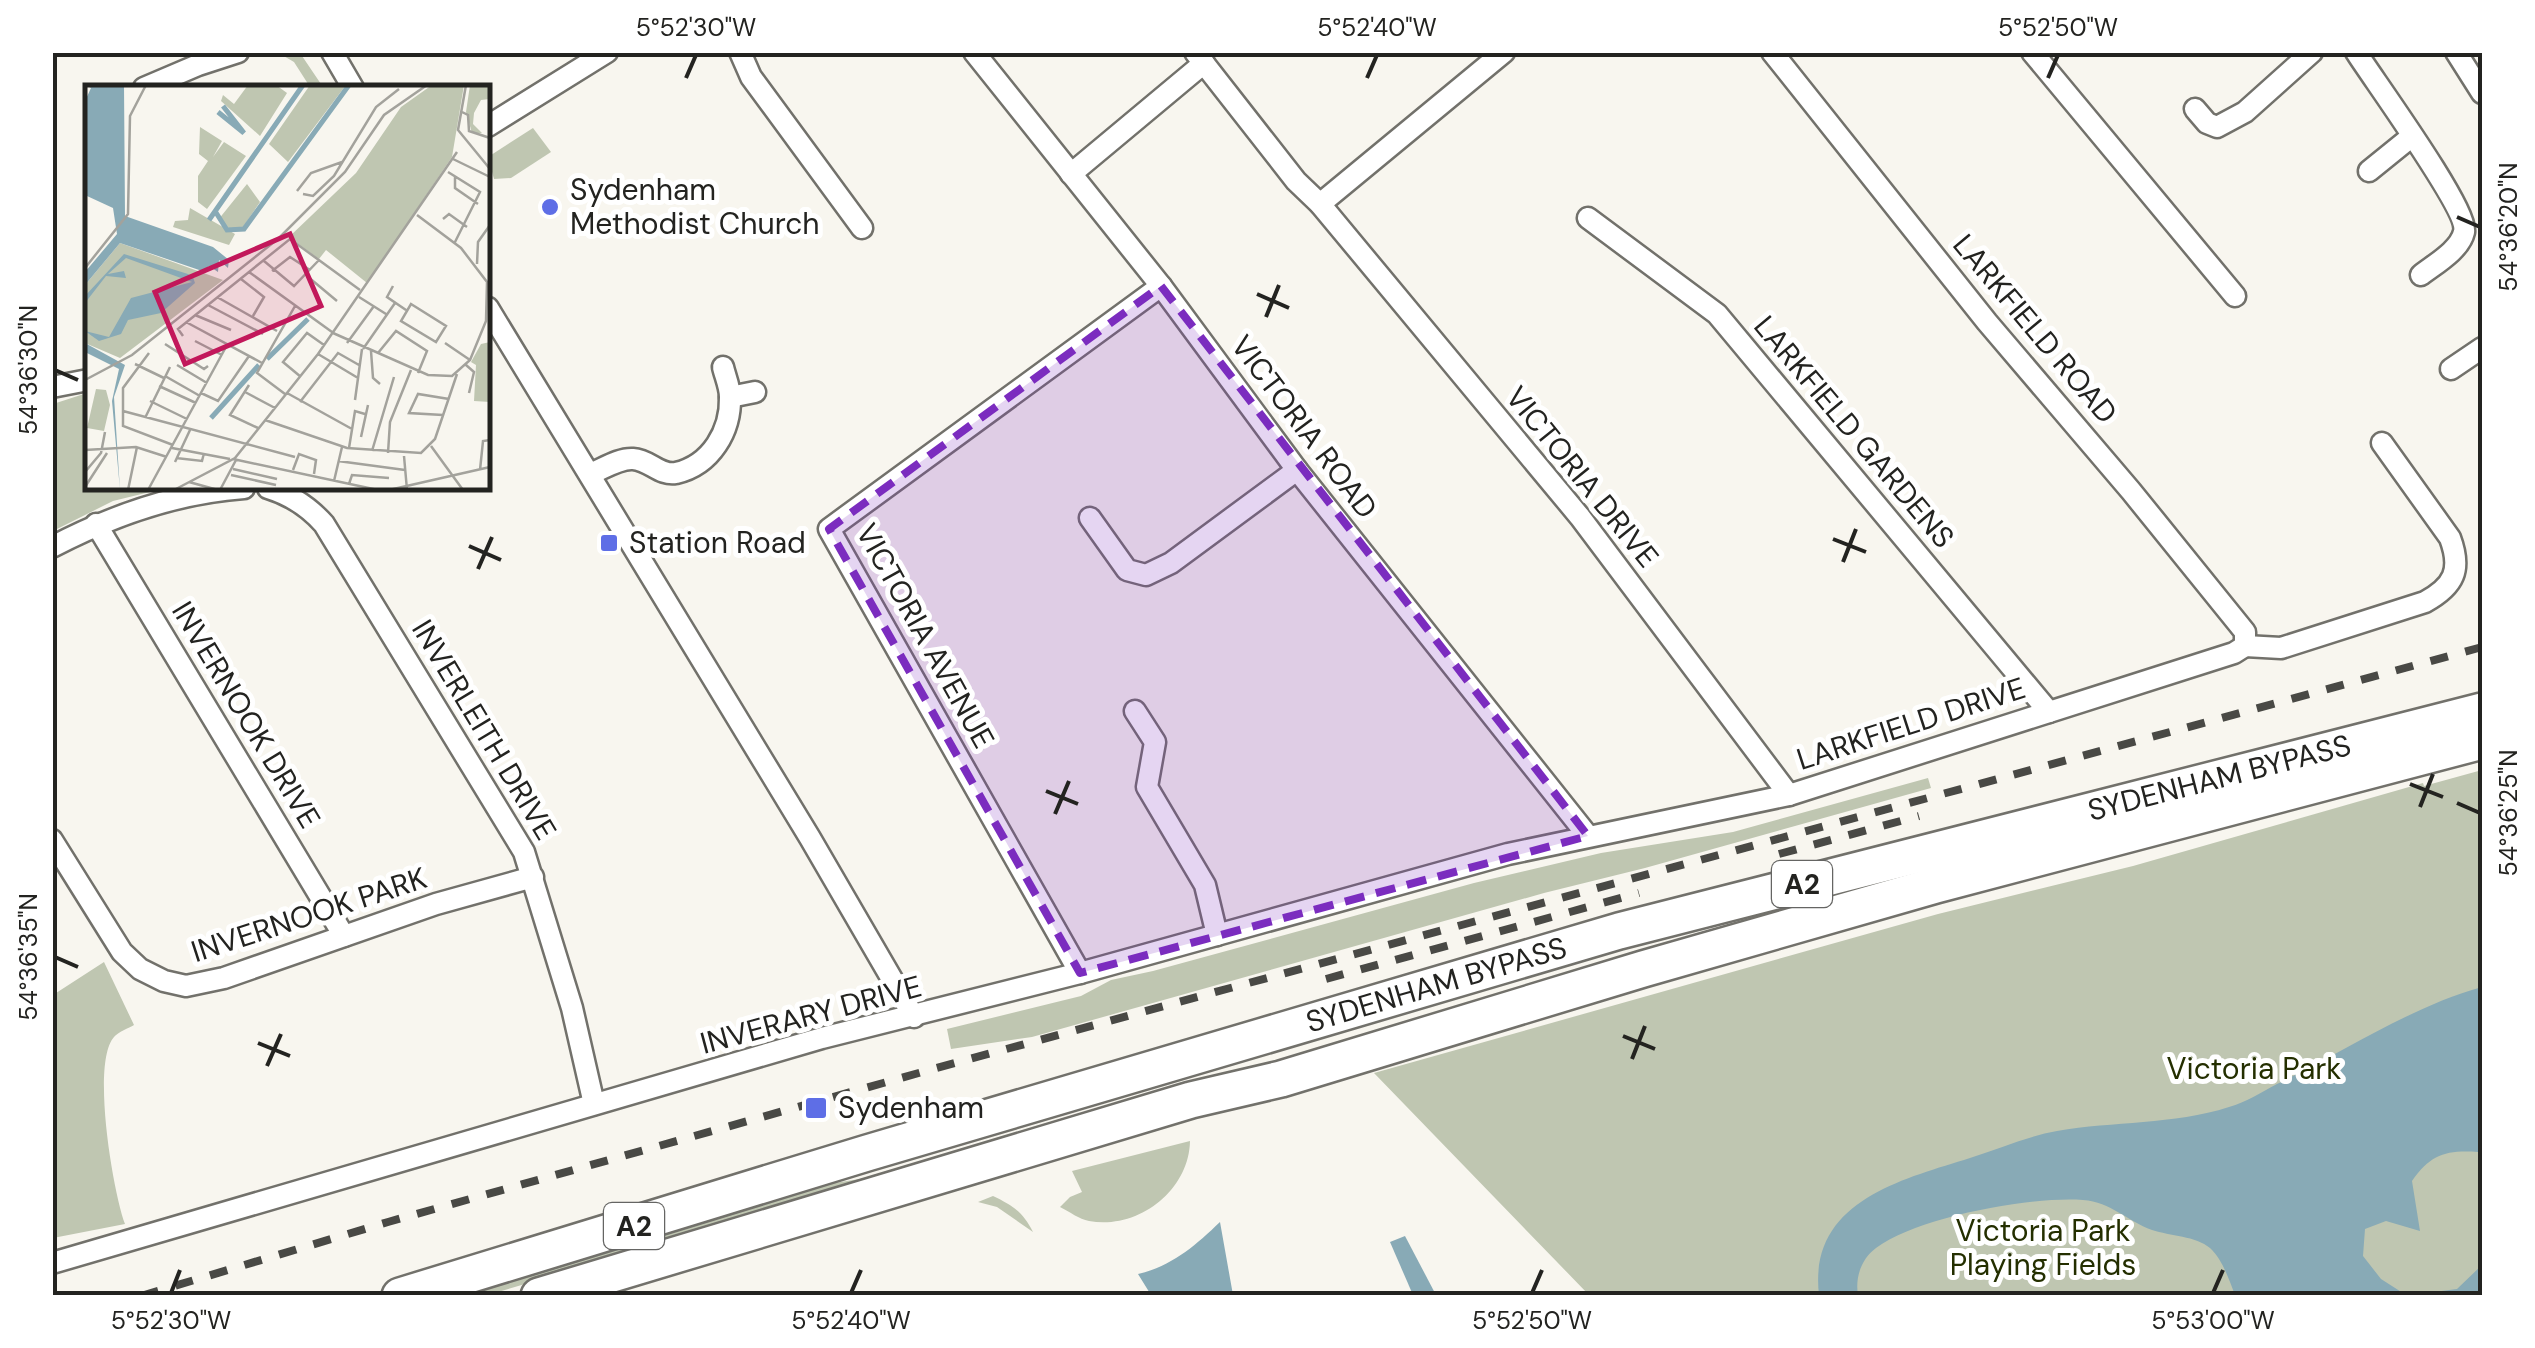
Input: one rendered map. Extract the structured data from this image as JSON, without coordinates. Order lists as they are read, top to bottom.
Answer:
{
  "streets": {
    "highway": ["SYDENHAM BYPASS", "A2"],
    "street": [
      "LARKFIELD ROAD",
      "VICTORIA ROAD",
      "LARKFIELD GARDENS",
      "VICTORIA DRIVE",
      "VICTORIA AVENUE",
      "INVERNOOK DRIVE",
      "LARKFIELD DRIVE",
      "INVERLEITH DRIVE",
      "INVERNOOK PARK",
      "INVERARY DRIVE"
    ]
  },
  "crossings": [
    ["LARKFIELD ROAD", "LARKFIELD DRIVE"],
    ["VICTORIA ROAD", "VICTORIA AVENUE"],
    ["VICTORIA ROAD", "LARKFIELD DRIVE"],
    ["VICTORIA ROAD", "INVERARY DRIVE"],
    ["LARKFIELD GARDENS", "LARKFIELD DRIVE"],
    ["VICTORIA DRIVE", "LARKFIELD DRIVE"],
    ["VICTORIA AVENUE", "INVERARY DRIVE"],
    ["INVERNOOK DRIVE", "INVERNOOK PARK"],
    ["LARKFIELD DRIVE", "INVERARY DRIVE"],
    ["INVERLEITH DRIVE", "INVERNOOK PARK"],
    ["INVERLEITH DRIVE", "INVERARY DRIVE"]
  ],
  "parks": ["Victoria Park", "Victoria Park Playing Fields"],
  "places": {
    "other": ["Sydenham Methodist Church"],
    "transit": ["Station Road", "Sydenham"]
  },
  "coordinates": [
    "5°52'30\"W",
    "5°52'40\"W",
    "5°52'50\"W",
    "54°36'20\"N",
    "54°36'30\"N",
    "54°36'25\"N",
    "54°36'35\"N",
    "5°53'00\"W"
  ]
}
